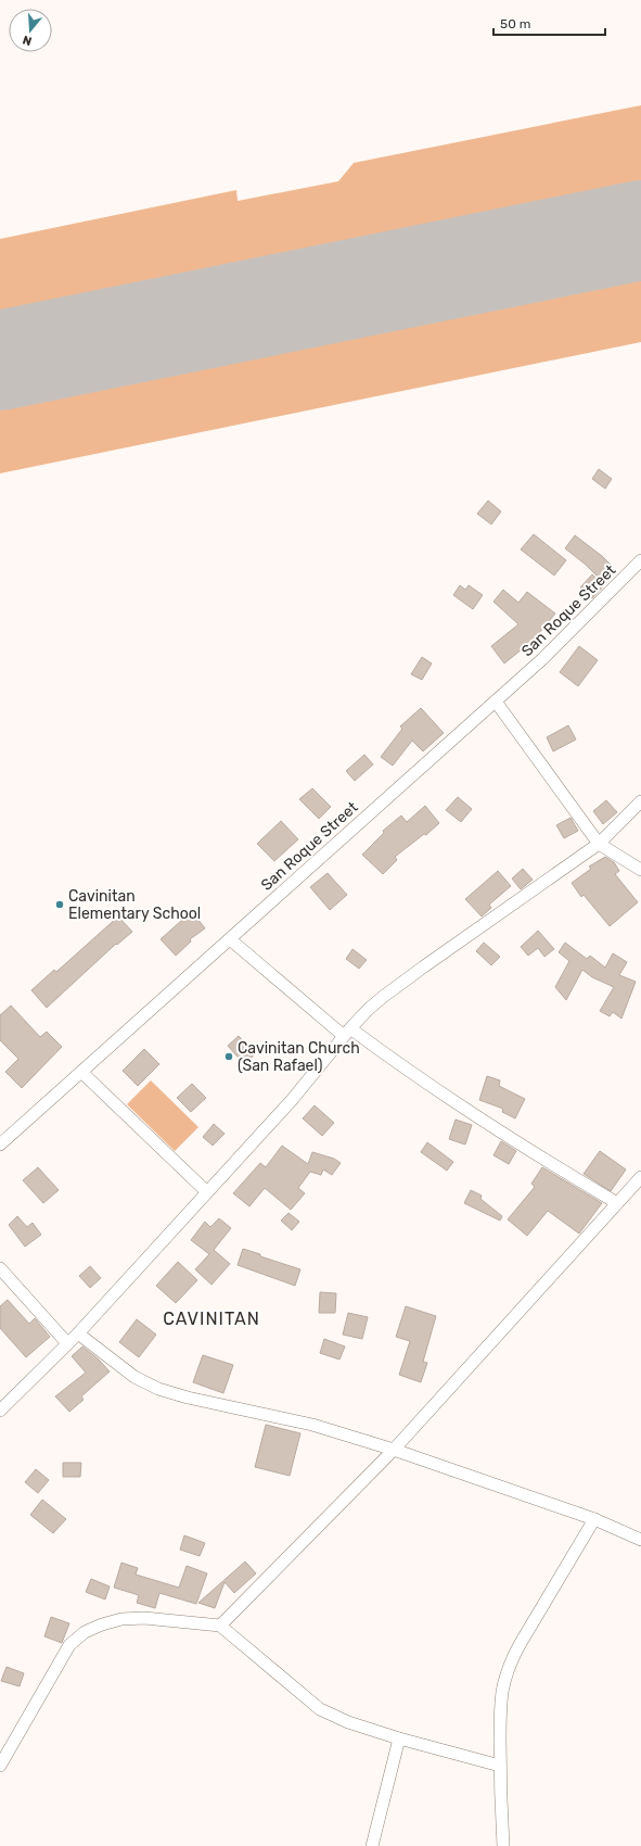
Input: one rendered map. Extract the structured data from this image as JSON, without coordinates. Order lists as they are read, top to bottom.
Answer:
{
  "streets": {
    "street": ["San Roque Street"]
  },
  "districts": ["CAVINITAN"],
  "places": ["Cavinitan Elementary School", "Cavinitan Church (San Rafael)"],
  "scale_bar": "50 m",
  "north": "bottom"
}
